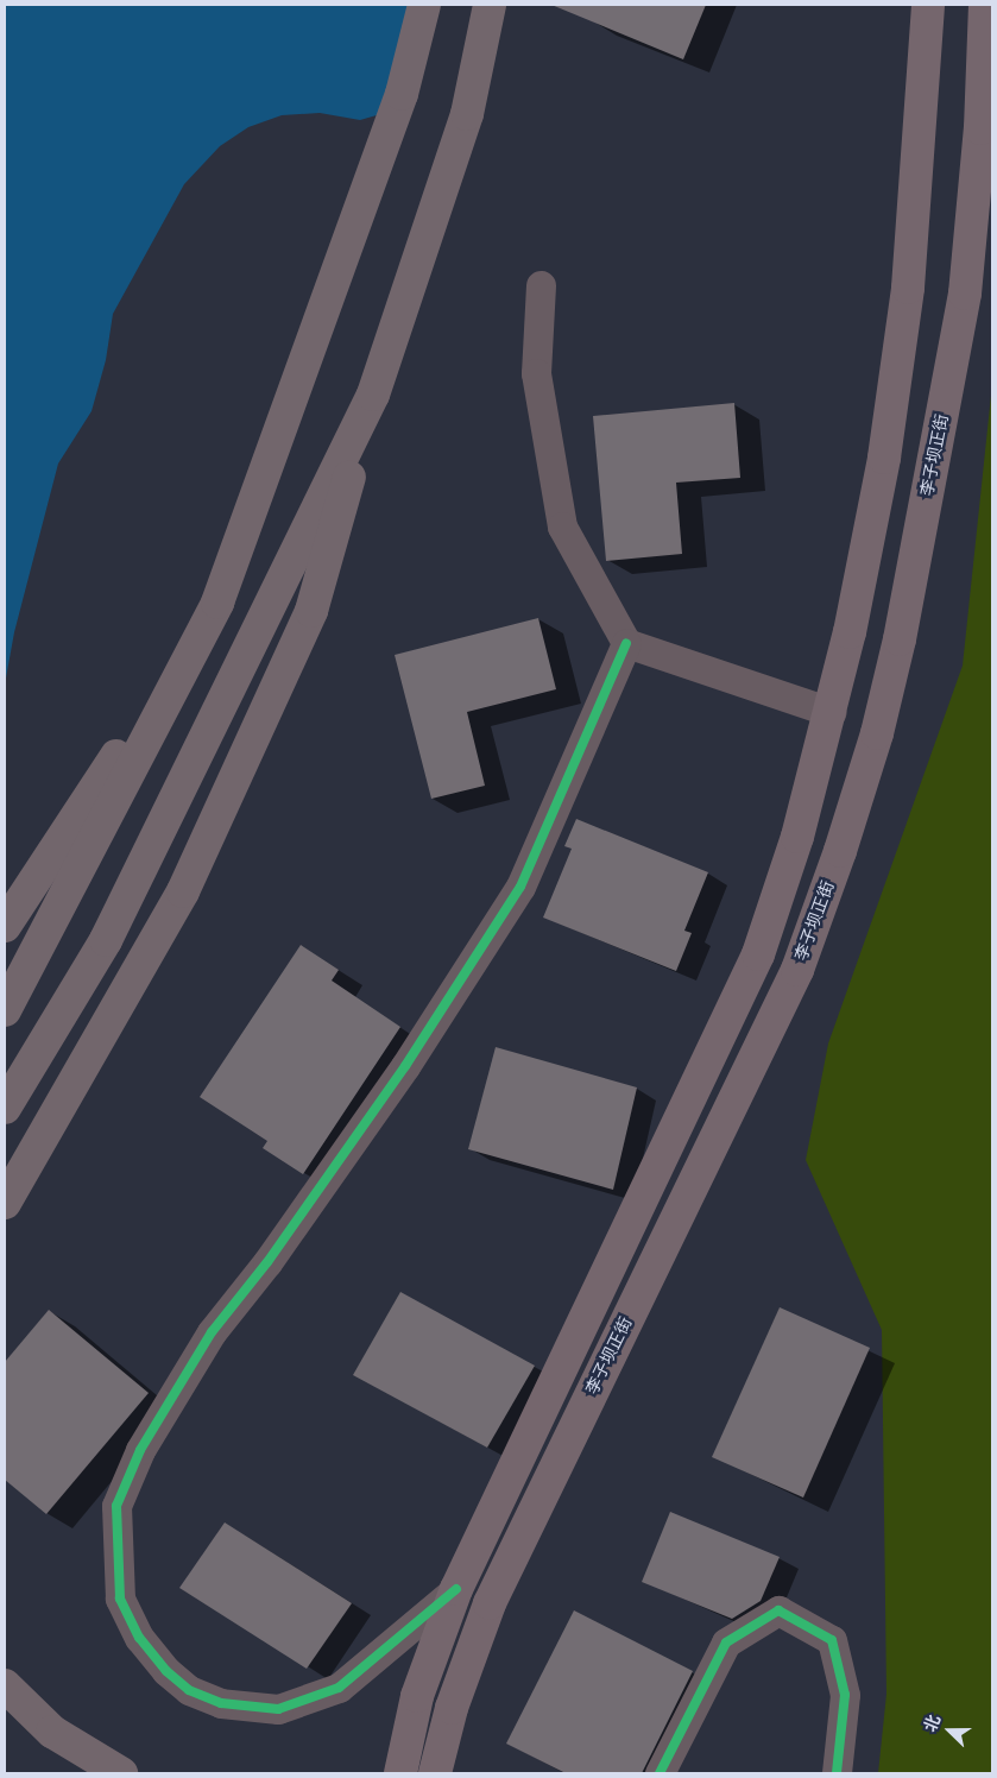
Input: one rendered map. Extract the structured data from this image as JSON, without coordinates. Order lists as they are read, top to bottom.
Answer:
{
  "streets": {
    "main road": ["李子坝正街"]
  },
  "north": "left"
}
